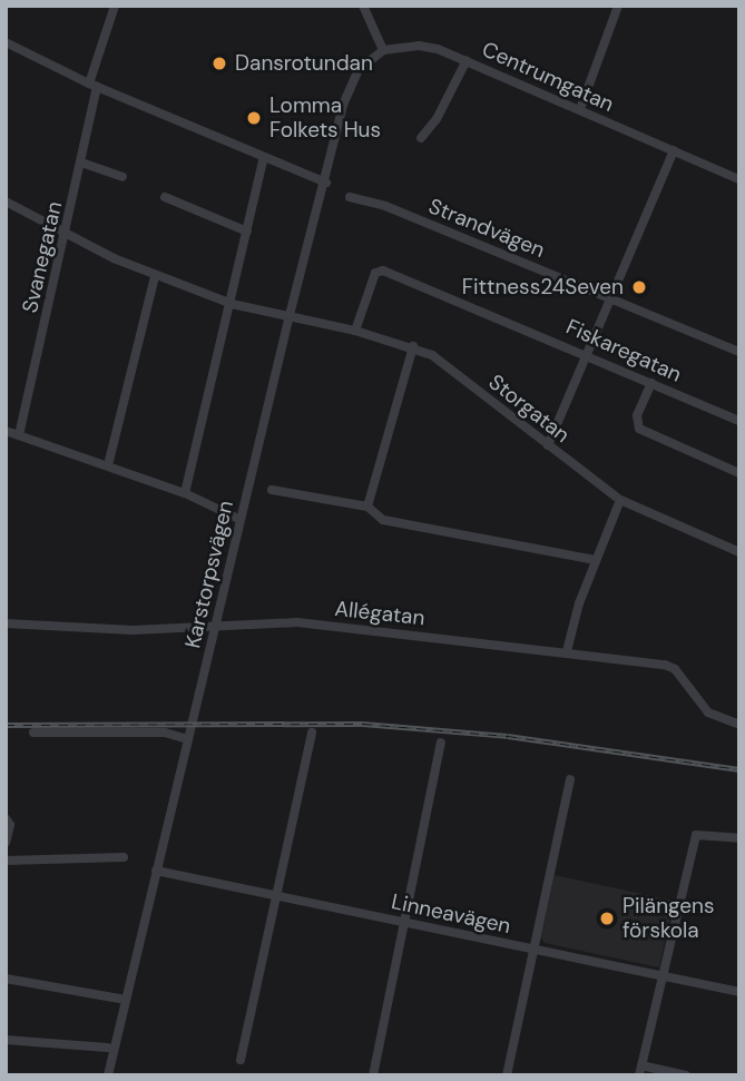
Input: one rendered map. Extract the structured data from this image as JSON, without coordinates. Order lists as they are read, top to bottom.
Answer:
{
  "streets": {
    "street": [
      "Centrumgatan",
      "Strandvägen",
      "Svanegatan",
      "Fiskaregatan",
      "Storgatan",
      "Karstorpsvägen",
      "Allégatan",
      "Linneavägen"
    ]
  },
  "crossings": [
    ["Centrumgatan", "Karstorpsvägen"],
    ["Svanegatan", "Storgatan"],
    ["Fiskaregatan", "Storgatan"],
    ["Storgatan", "Karstorpsvägen"],
    ["Karstorpsvägen", "Allégatan"],
    ["Karstorpsvägen", "Linneavägen"]
  ],
  "places": [
    "Dansrotundan",
    "Lomma Folkets Hus",
    "Fittness24Seven",
    "Pilängens förskola"
  ]
}
